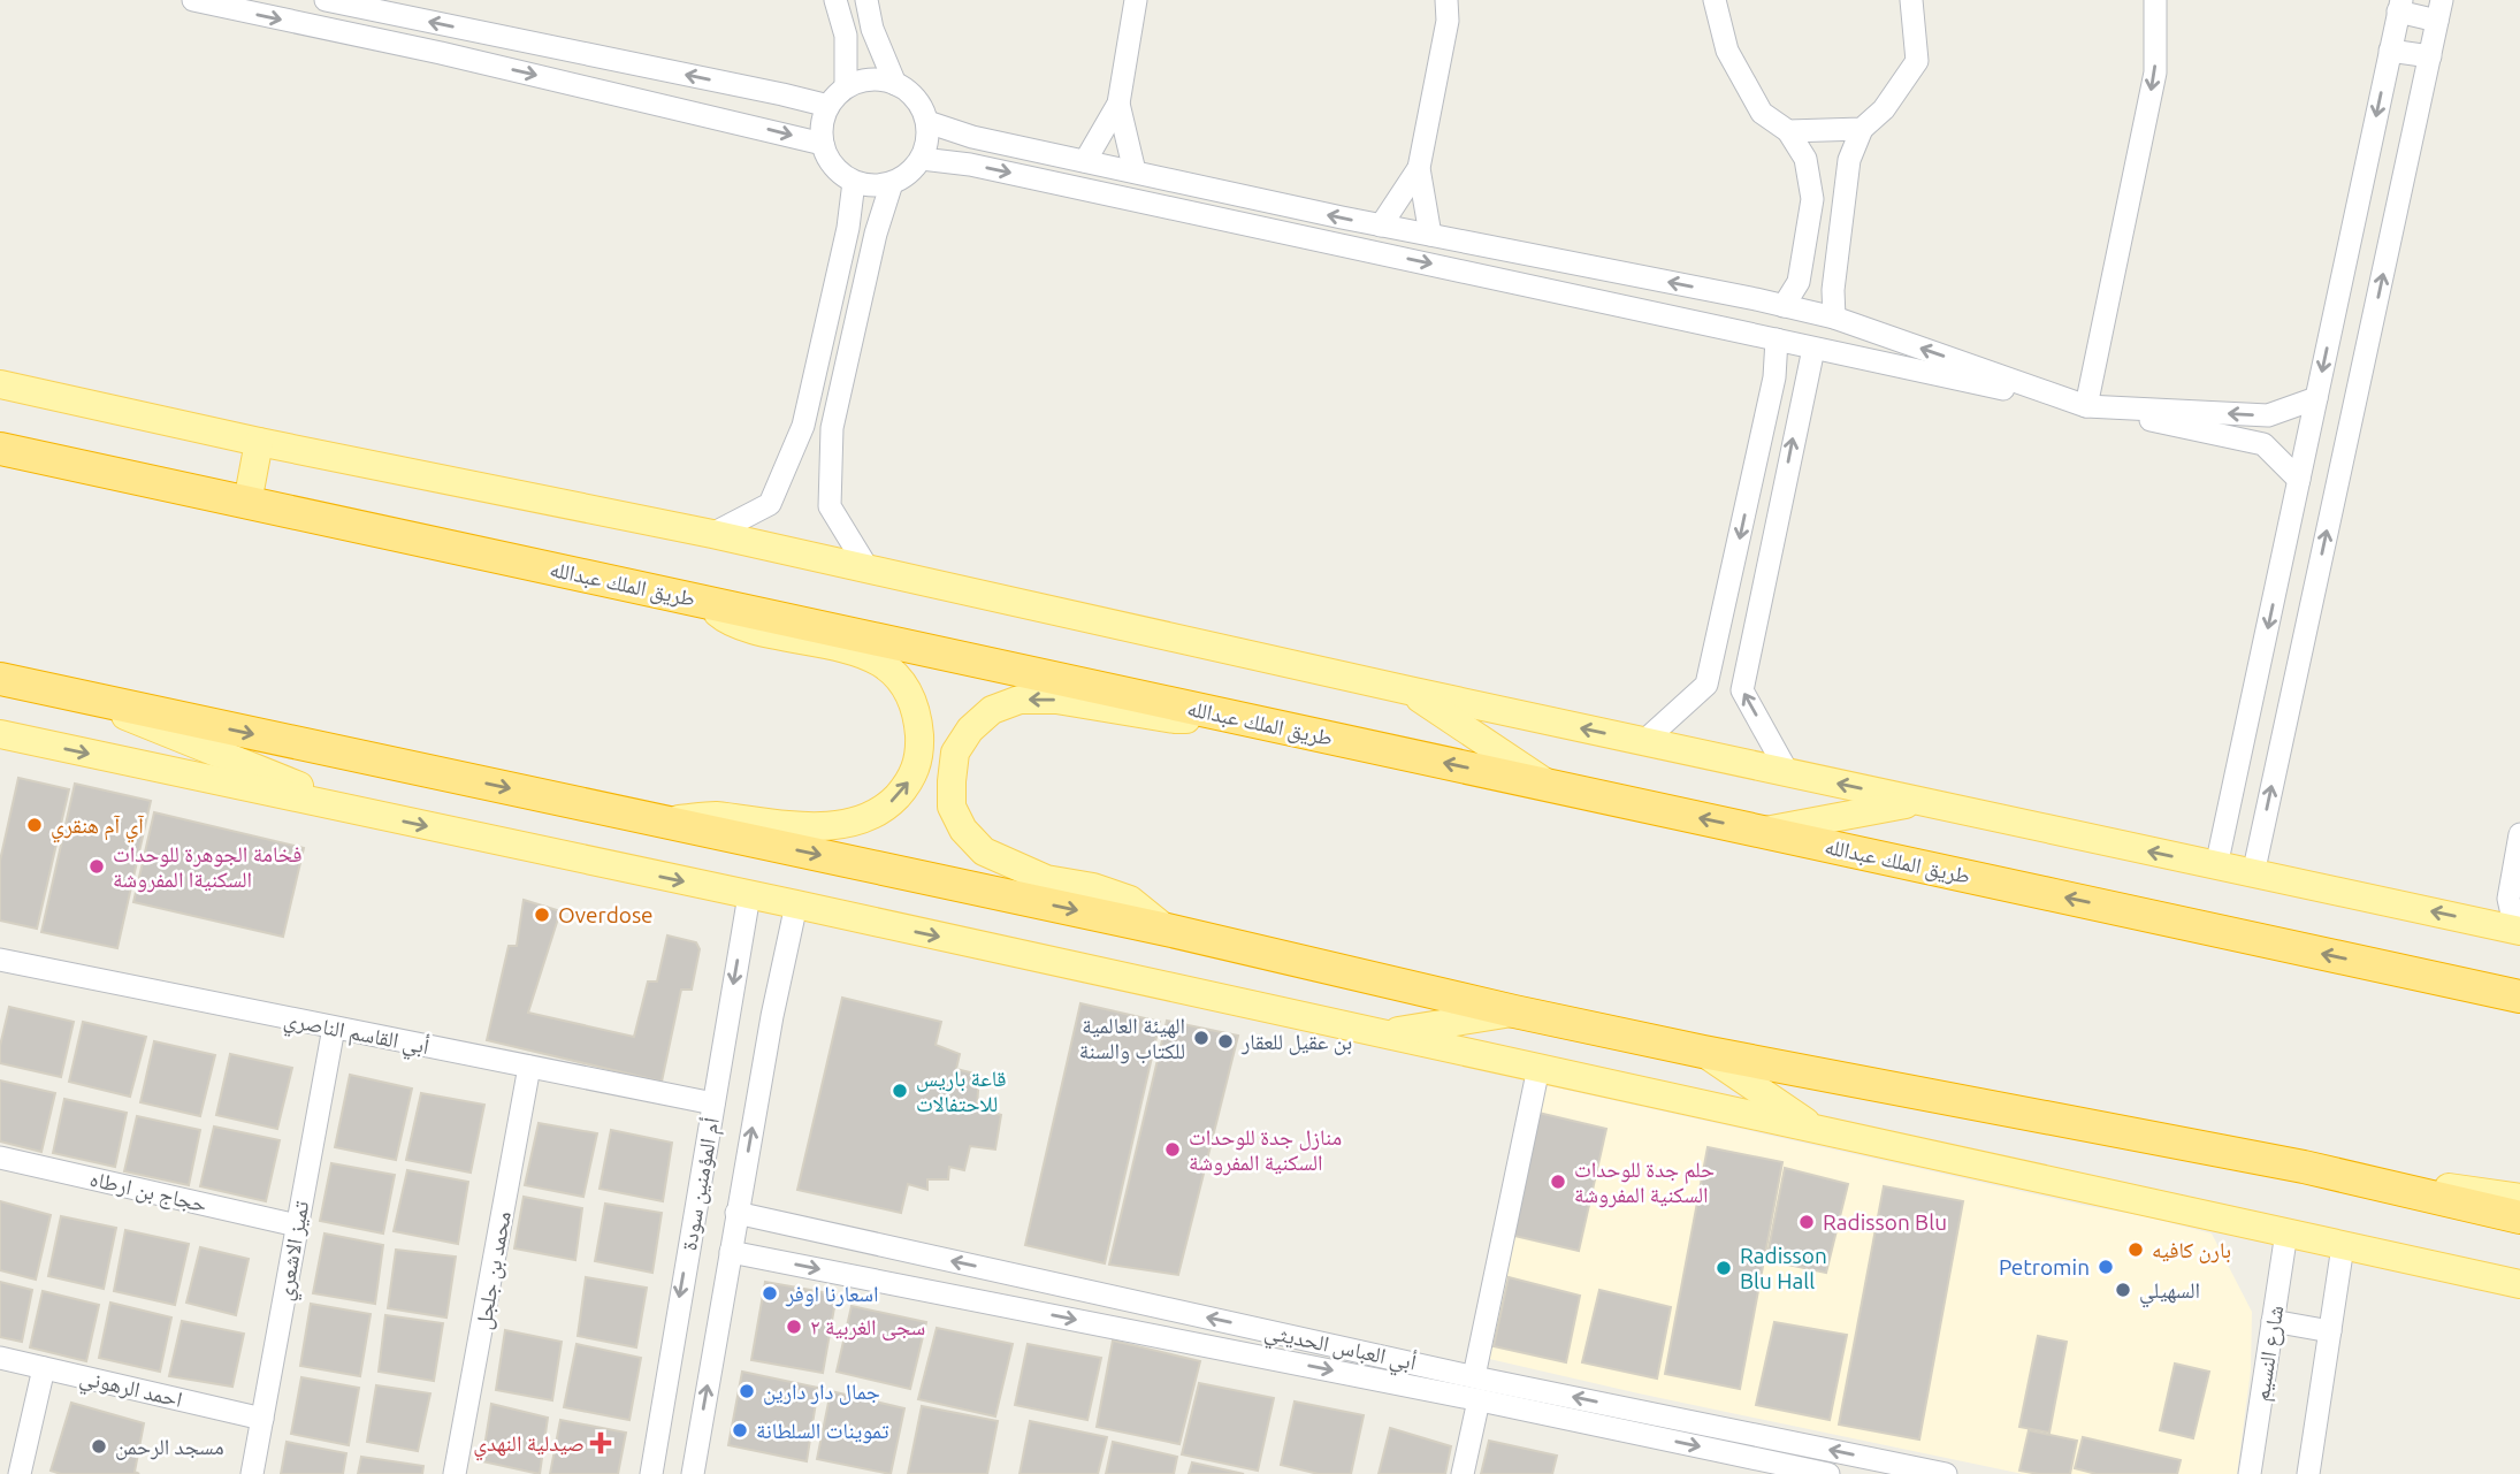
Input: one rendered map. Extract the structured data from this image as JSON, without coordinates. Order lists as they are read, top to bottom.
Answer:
{
  "streets": {
    "highway": ["طريق الملك عبدالله"],
    "street": [
      "أبي القاسم الناصري",
      "أم المؤمنين سودة",
      "حجاج بن ارطاه",
      "تميز الاشعري",
      "محمد بن جلجل",
      "أبي العباس الحديثي",
      "شارع النسيم",
      "احمد الرهوني"
    ]
  },
  "crossings": [
    ["أبي القاسم الناصري", "أم المؤمنين سودة"],
    ["أبي القاسم الناصري", "تميز الاشعري"],
    ["أبي القاسم الناصري", "محمد بن جلجل"],
    ["أم المؤمنين سودة", "أبي العباس الحديثي"],
    ["حجاج بن ارطاه", "تميز الاشعري"],
    ["تميز الاشعري", "احمد الرهوني"]
  ],
  "places": {
    "other": [
      "آي آم هنقري",
      "فخامة الجوهرة للوحدات السكنيةا المفروشة",
      "Overdose",
      "الهيئة العالمية للكتاب والسنة",
      "بن عقيل للعقار",
      "قاعة باريس للاحتفالات",
      "منازل جدة للوحدات السكنية المفروشة",
      "حلم جدة للوحدات السكنية المفروشة",
      "Radisson Blu",
      "بارن كافيه",
      "Petromin",
      "Radisson Blu Hall",
      "السهيلي",
      "اسعارنا اوفر",
      "سجى الغربية ٢",
      "جمال دار دارين",
      "تموينات السلطانة",
      "مسجد الرحمن"
    ],
    "health": ["صيدلية النهدي"]
  }
}
